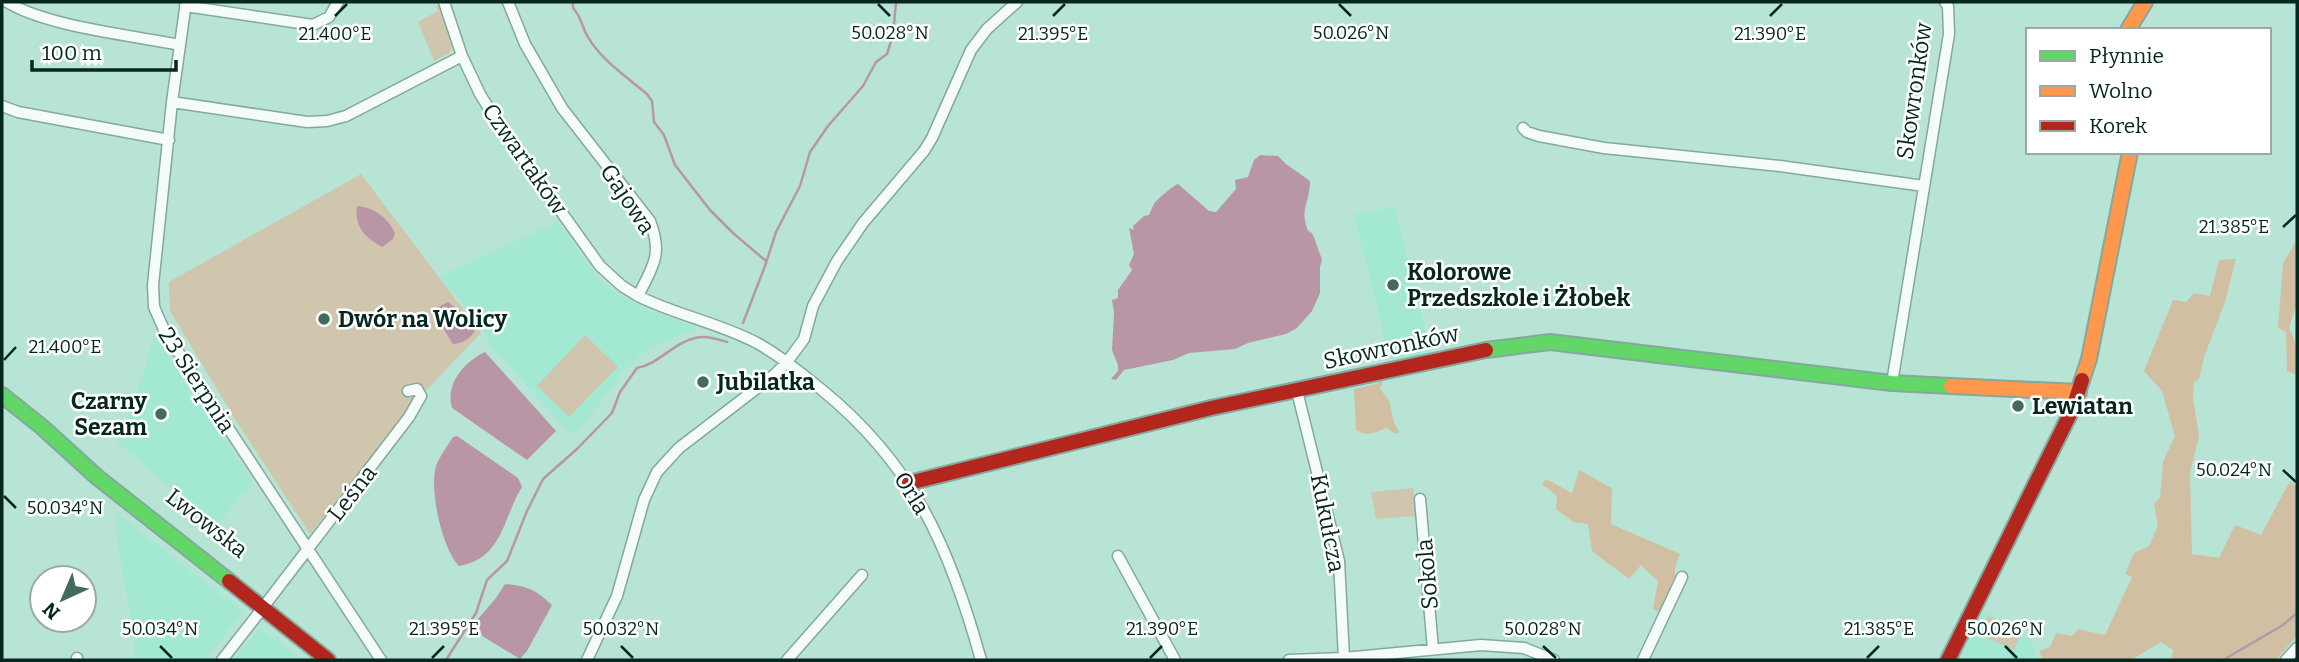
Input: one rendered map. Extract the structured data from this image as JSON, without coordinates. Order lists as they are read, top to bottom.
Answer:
{
  "streets": {
    "street": [
      "Skowronków",
      "Czwartaków",
      "Gajowa",
      "23 Sierpnia",
      "Leśna",
      "Orla",
      "Lwowska",
      "Kukułcza",
      "Sokola"
    ]
  },
  "crossings": [
    ["Skowronków", "Orla"],
    ["Skowronków", "Kukułcza"],
    ["Czwartaków", "Gajowa"],
    ["23 Sierpnia", "Leśna"],
    ["Leśna", "Lwowska"]
  ],
  "places": [
    "Kolorowe Przedszkole i Żłobek",
    "Dwór na Wolicy",
    "Jubilatka",
    "Lewiatan",
    "Czarny Sezam"
  ],
  "legend": ["Płynnie", "Wolno", "Korek"],
  "scale_bar": "100 m",
  "north": "bottom left",
  "coordinates": [
    "50.028°N",
    "50.026°N",
    "21.400°E",
    "21.395°E",
    "21.390°E",
    "21.385°E",
    "50.024°N",
    "50.034°N",
    "50.032°N"
  ]
}
